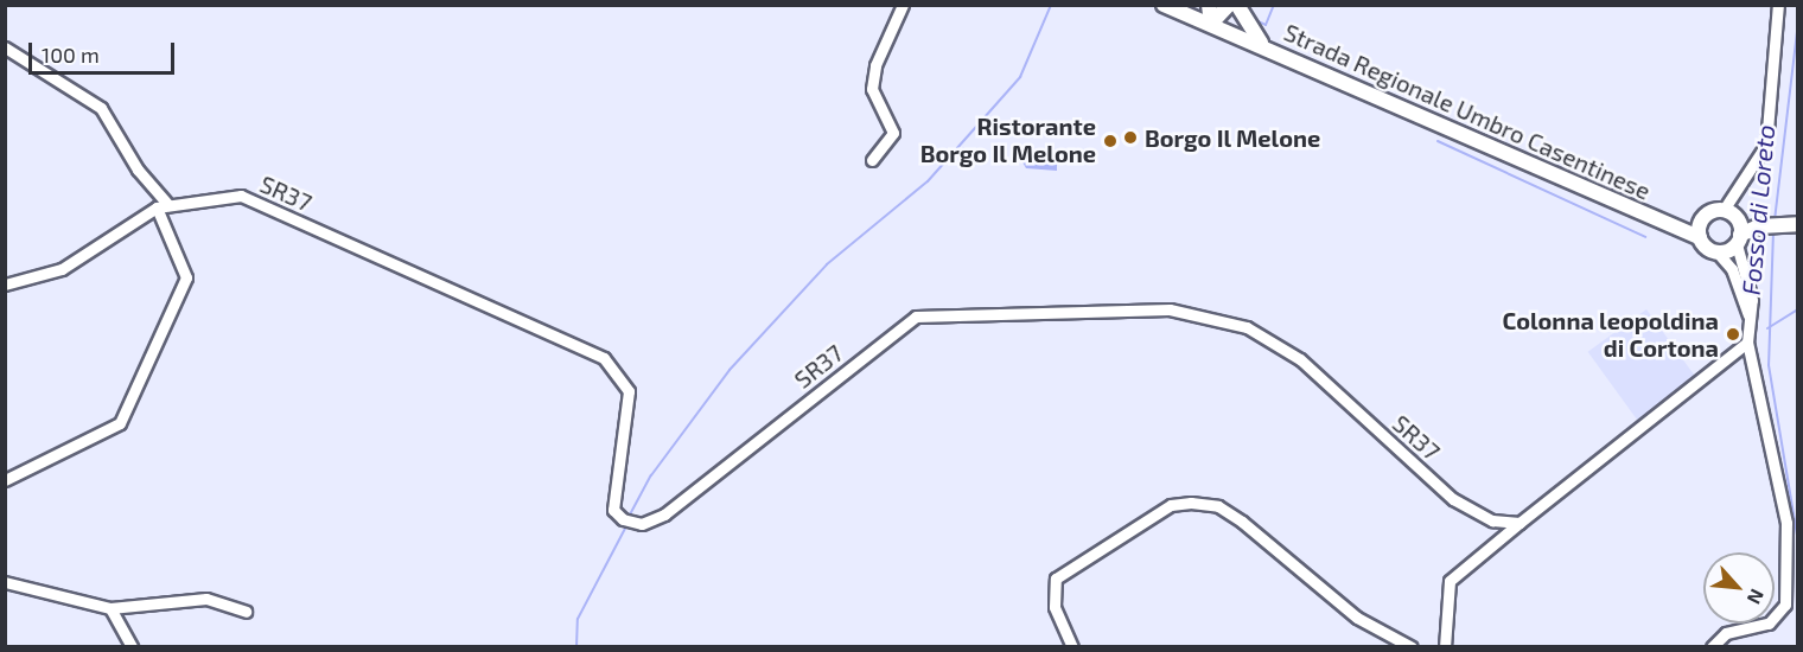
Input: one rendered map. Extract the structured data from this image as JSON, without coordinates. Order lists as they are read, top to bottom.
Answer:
{
  "streets": {
    "main road": ["Strada Regionale Umbro Casentinese"],
    "street": ["SR37"]
  },
  "water": ["Fosso di Loreto"],
  "places": ["Borgo Il Melone", "Ristorante Borgo Il Melone", "Colonna leopoldina di Cortona"],
  "scale_bar": "100 m",
  "north": "bottom right"
}
